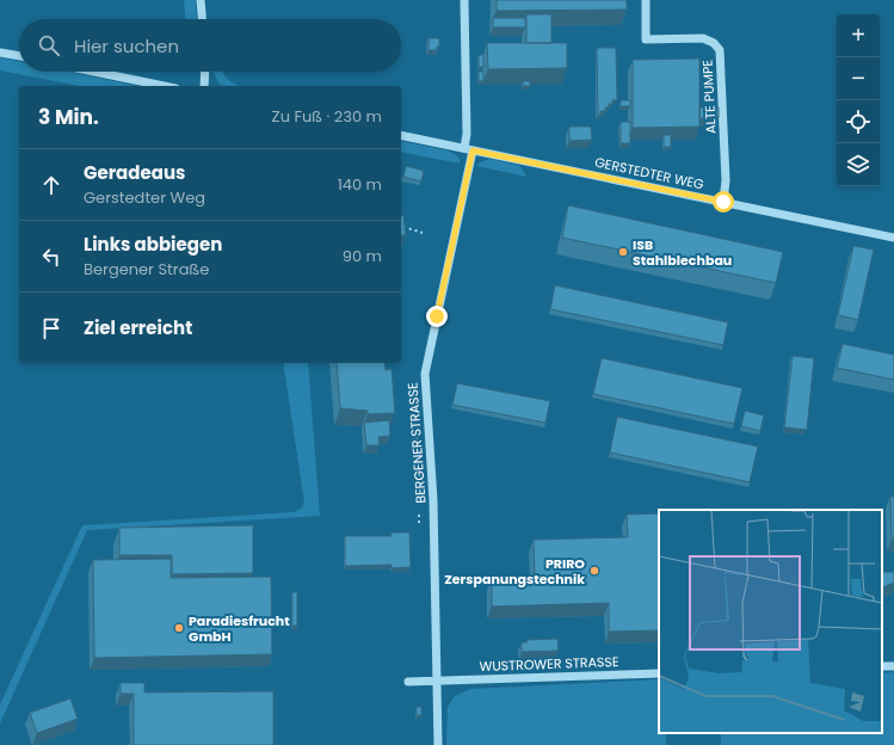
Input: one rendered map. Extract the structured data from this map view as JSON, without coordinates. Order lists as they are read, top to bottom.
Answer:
{
  "streets": {
    "street": [
      "ALTE PUMPE",
      "GERSTEDTER WEG",
      "BERGENER STRASSE",
      "WUSTROWER STRASSE"
    ]
  },
  "crossings": [
    ["ALTE PUMPE", "GERSTEDTER WEG"],
    ["GERSTEDTER WEG", "BERGENER STRASSE"],
    ["BERGENER STRASSE", "WUSTROWER STRASSE"]
  ],
  "places": ["ISB Stahlblechbau", "PRIRO Zerspanungstechnik", "Paradiesfrucht GmbH"],
  "page": {
    "map_buttons": ["+", "−"],
    "search": "Hier suchen",
    "heading": ["3 Min.", "Zu Fuß · 230 m"],
    "list": [
      ["Geradeaus", "Gerstedter Weg", "140 m"],
      ["Links abbiegen", "Bergener Straße", "90 m"],
      "Ziel erreicht"
    ]
  }
}
